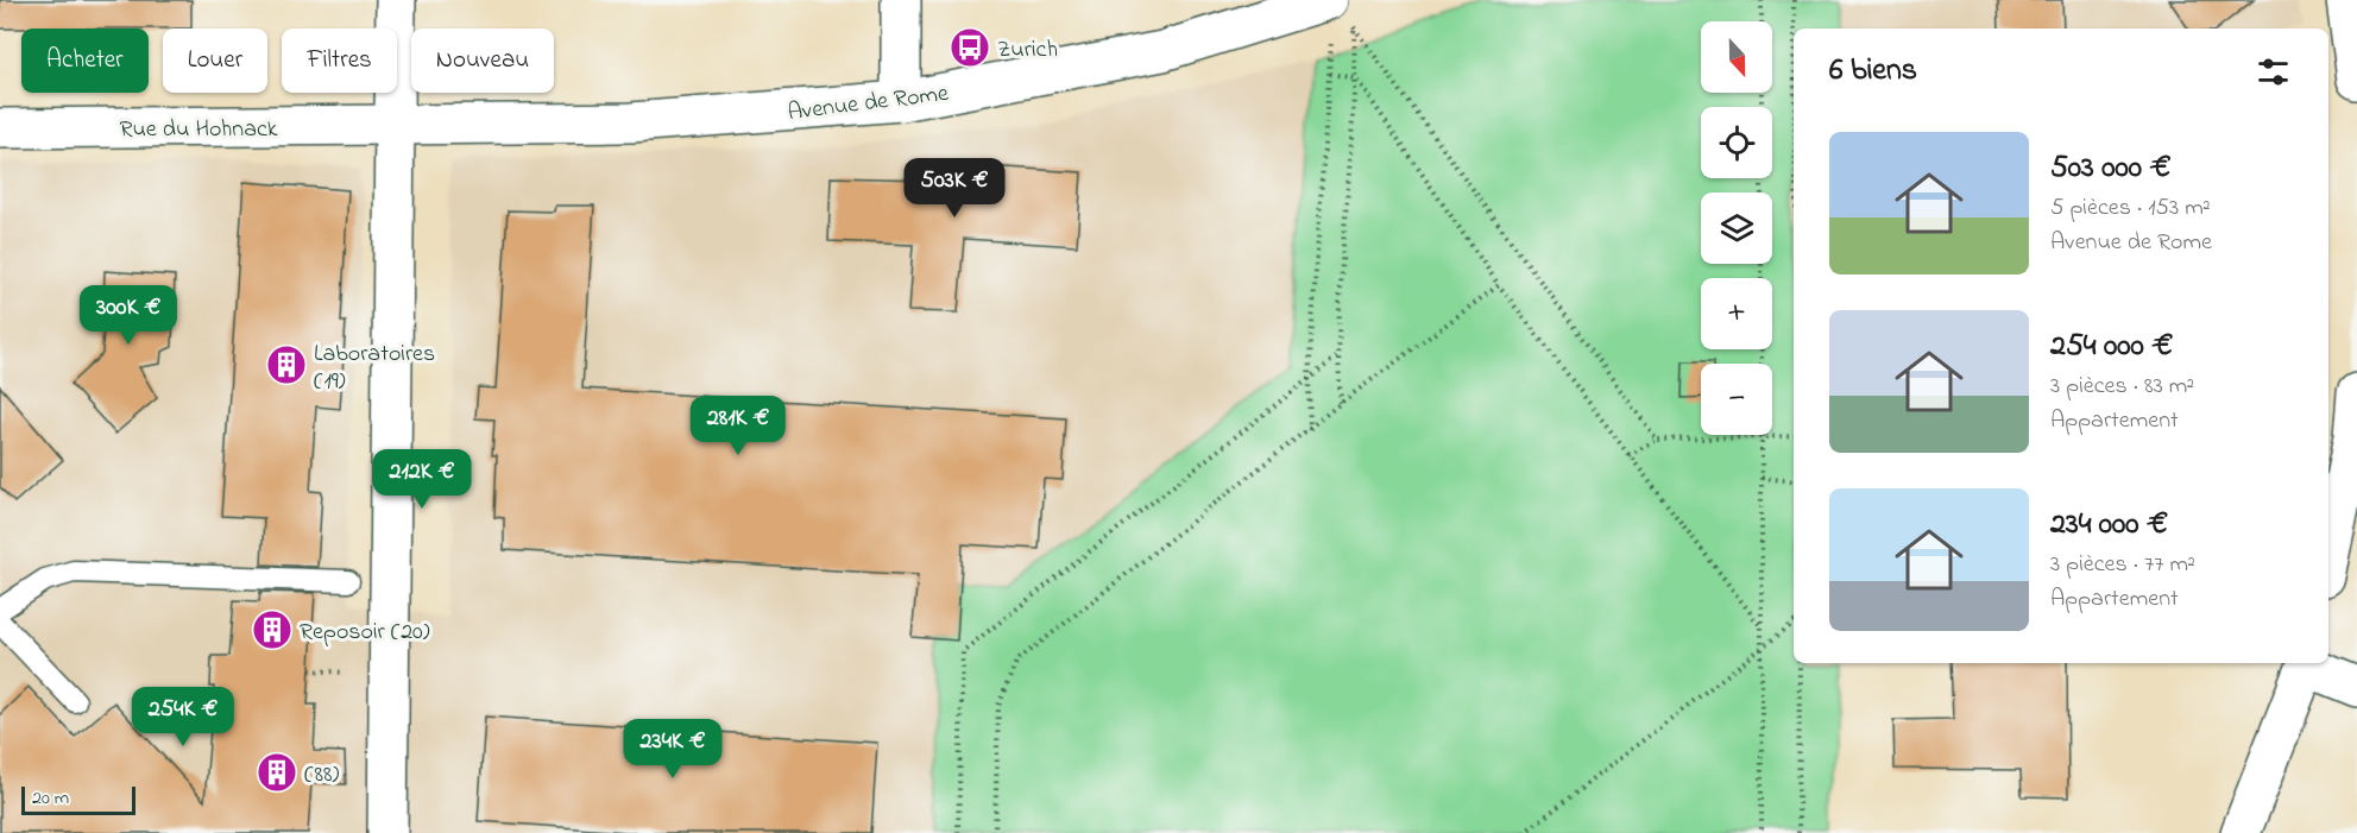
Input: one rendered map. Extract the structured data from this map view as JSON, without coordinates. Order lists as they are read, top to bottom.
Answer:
{
  "streets": {
    "street": ["Avenue de Rome", "Rue du Hohnack"]
  },
  "crossings": [
    ["Avenue de Rome", "Rue du Hohnack"]
  ],
  "places": {
    "bus stop": ["Zurich"],
    "building": ["Laboratoires (19)", "Reposoir (20)", "(88)"]
  },
  "scale_bar": "20 m",
  "north": "bottom",
  "page": {
    "map_buttons": ["+", "−"],
    "chip": [
      "Acheter",
      "Louer",
      "Filtres",
      "Nouveau"
    ],
    "heading": "6 biens",
    "list": [
      {
        "name": "503 000 €",
        "note": "5 pièces · 153 m² · Avenue de Rome"
      },
      {
        "name": "254 000 €",
        "note": "3 pièces · 83 m² · Appartement"
      },
      {
        "name": "234 000 €",
        "note": "3 pièces · 77 m² · Appartement"
      }
    ],
    "price": [
      "503K €",
      "300K €",
      "281K €",
      "212K €",
      "254K €",
      "234K €"
    ],
    "scale": "20 m"
  }
}
